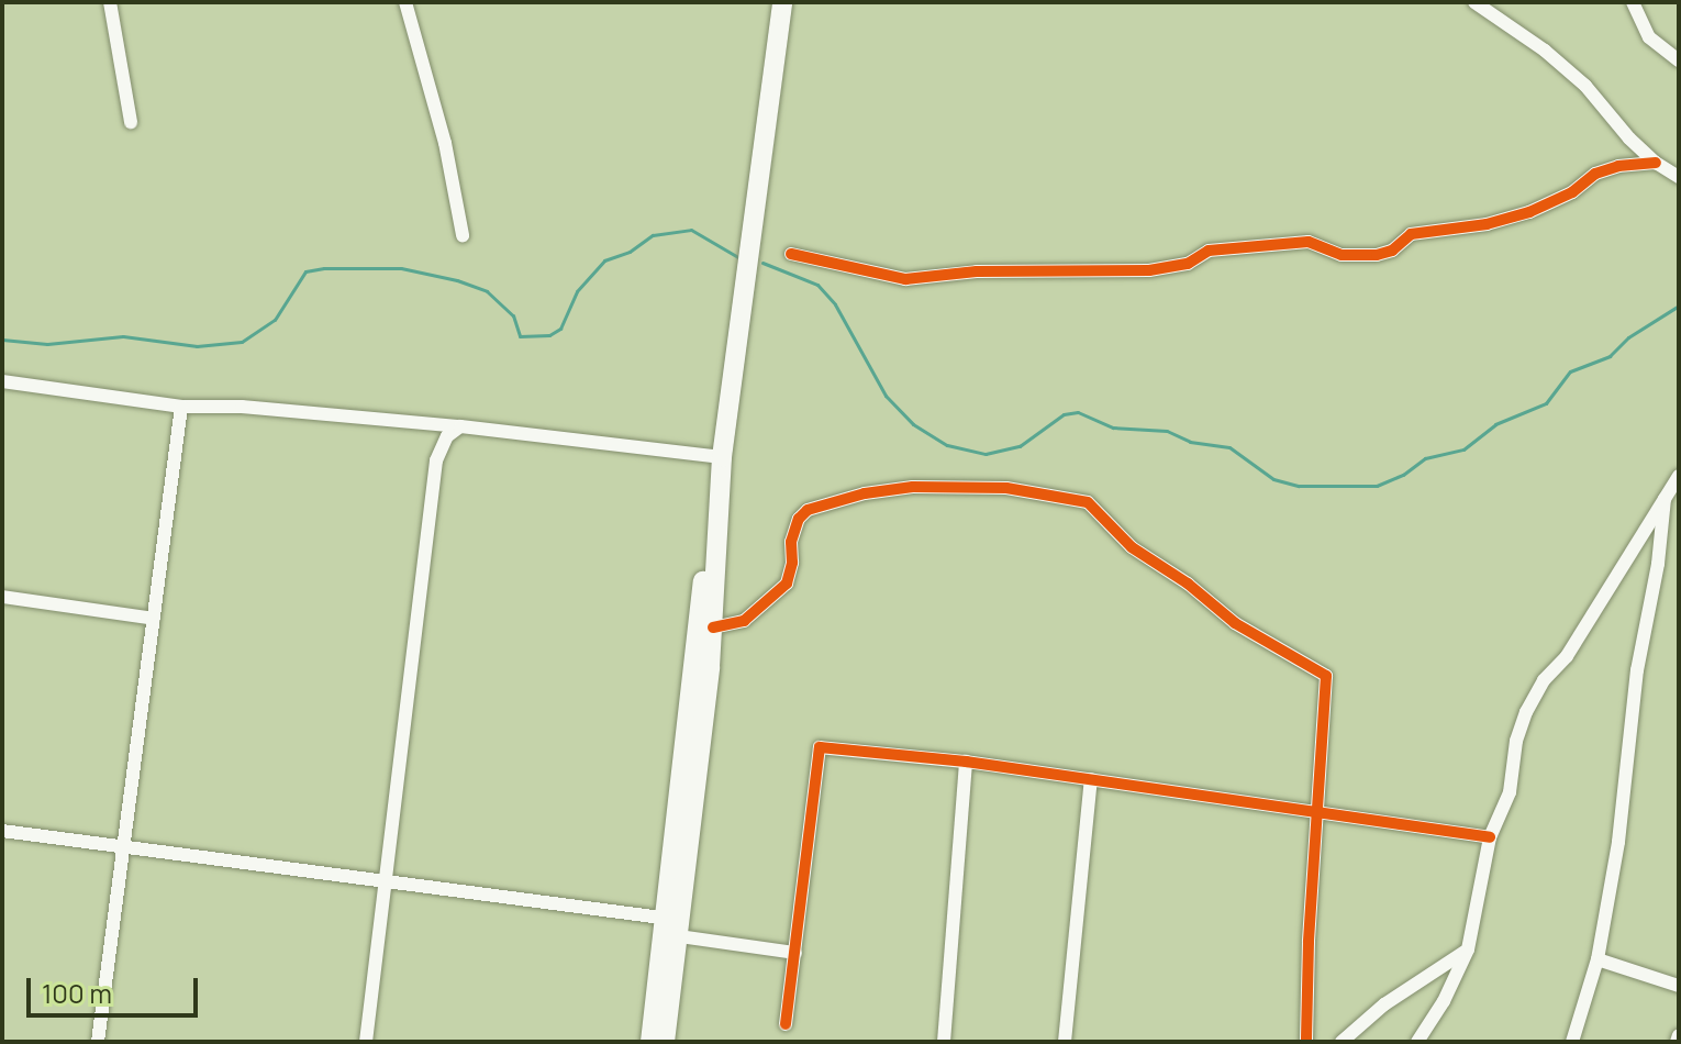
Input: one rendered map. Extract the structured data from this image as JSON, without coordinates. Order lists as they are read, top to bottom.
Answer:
{
  "scale_bar": "100 m"
}
